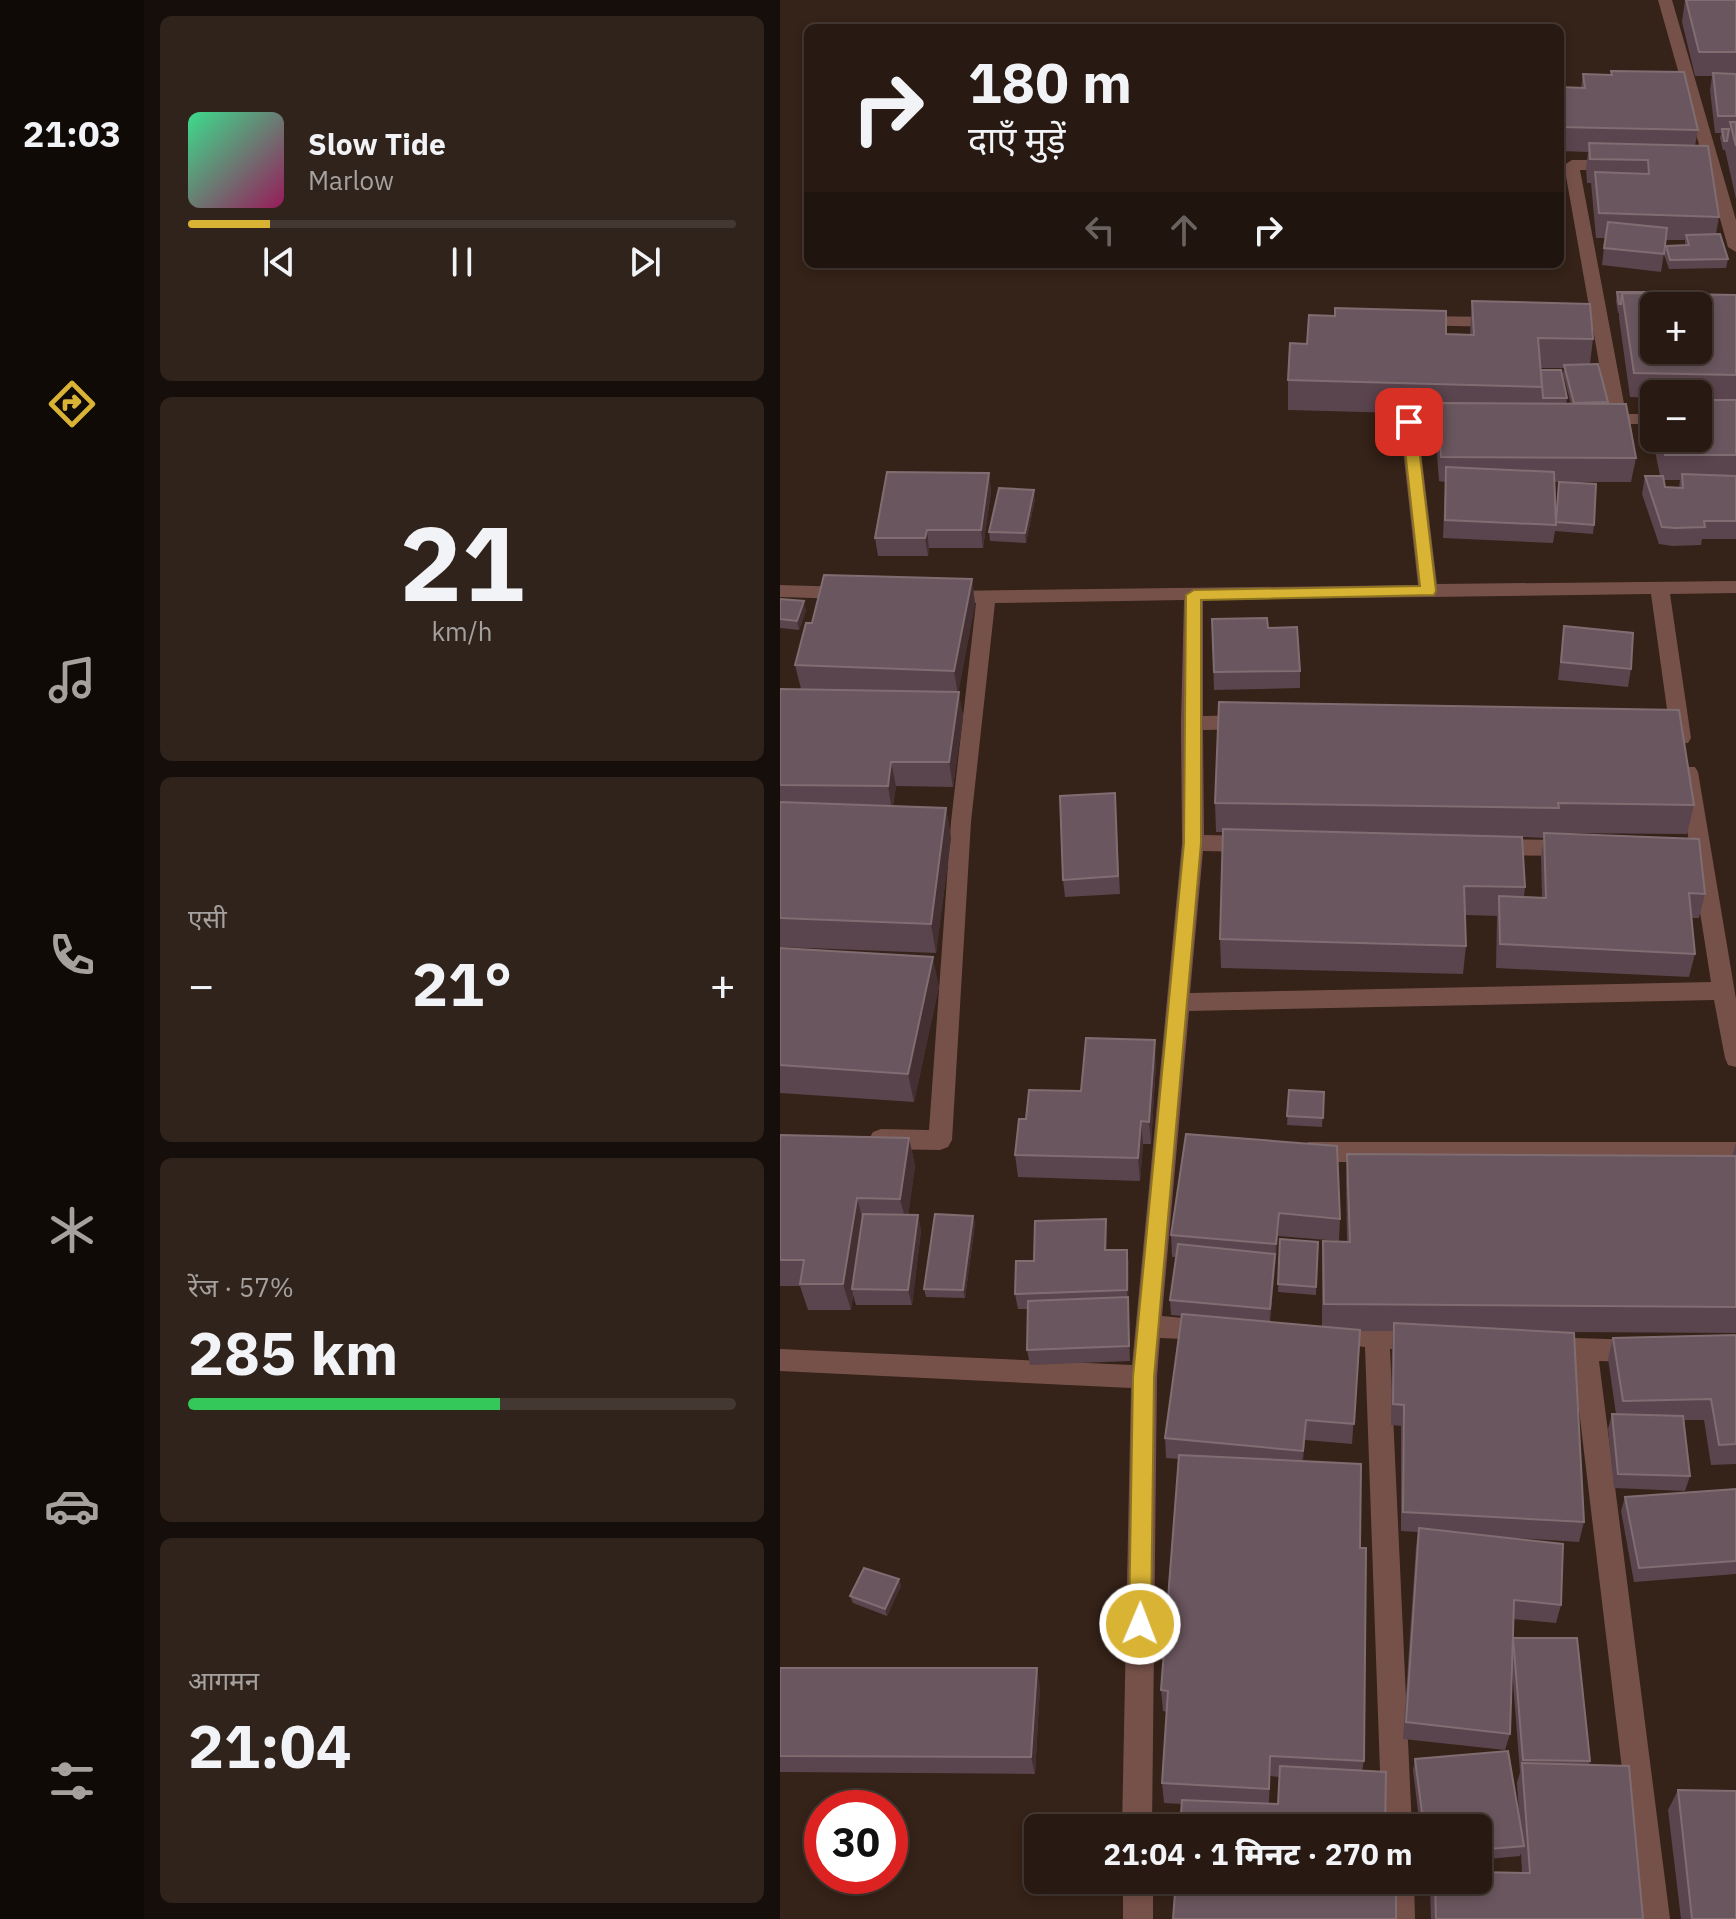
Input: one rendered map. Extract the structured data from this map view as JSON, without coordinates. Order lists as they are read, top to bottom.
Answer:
{
  "page": {
    "tabs": "21:03",
    "turn": ["180 m", "दाएँ मुड़ें"],
    "song": ["Slow Tide", "Marlow"],
    "map_buttons": ["+", "−"],
    "tile": [
      ["21", "km/h"],
      "एसी",
      ["रेंज · 57%", "285 km"],
      ["आगमन", "21:04"]
    ],
    "heat": ["−", "21°", "+"],
    "limit": "30",
    "trip": "21:04 · 1 मिनट · 270 m"
  }
}
